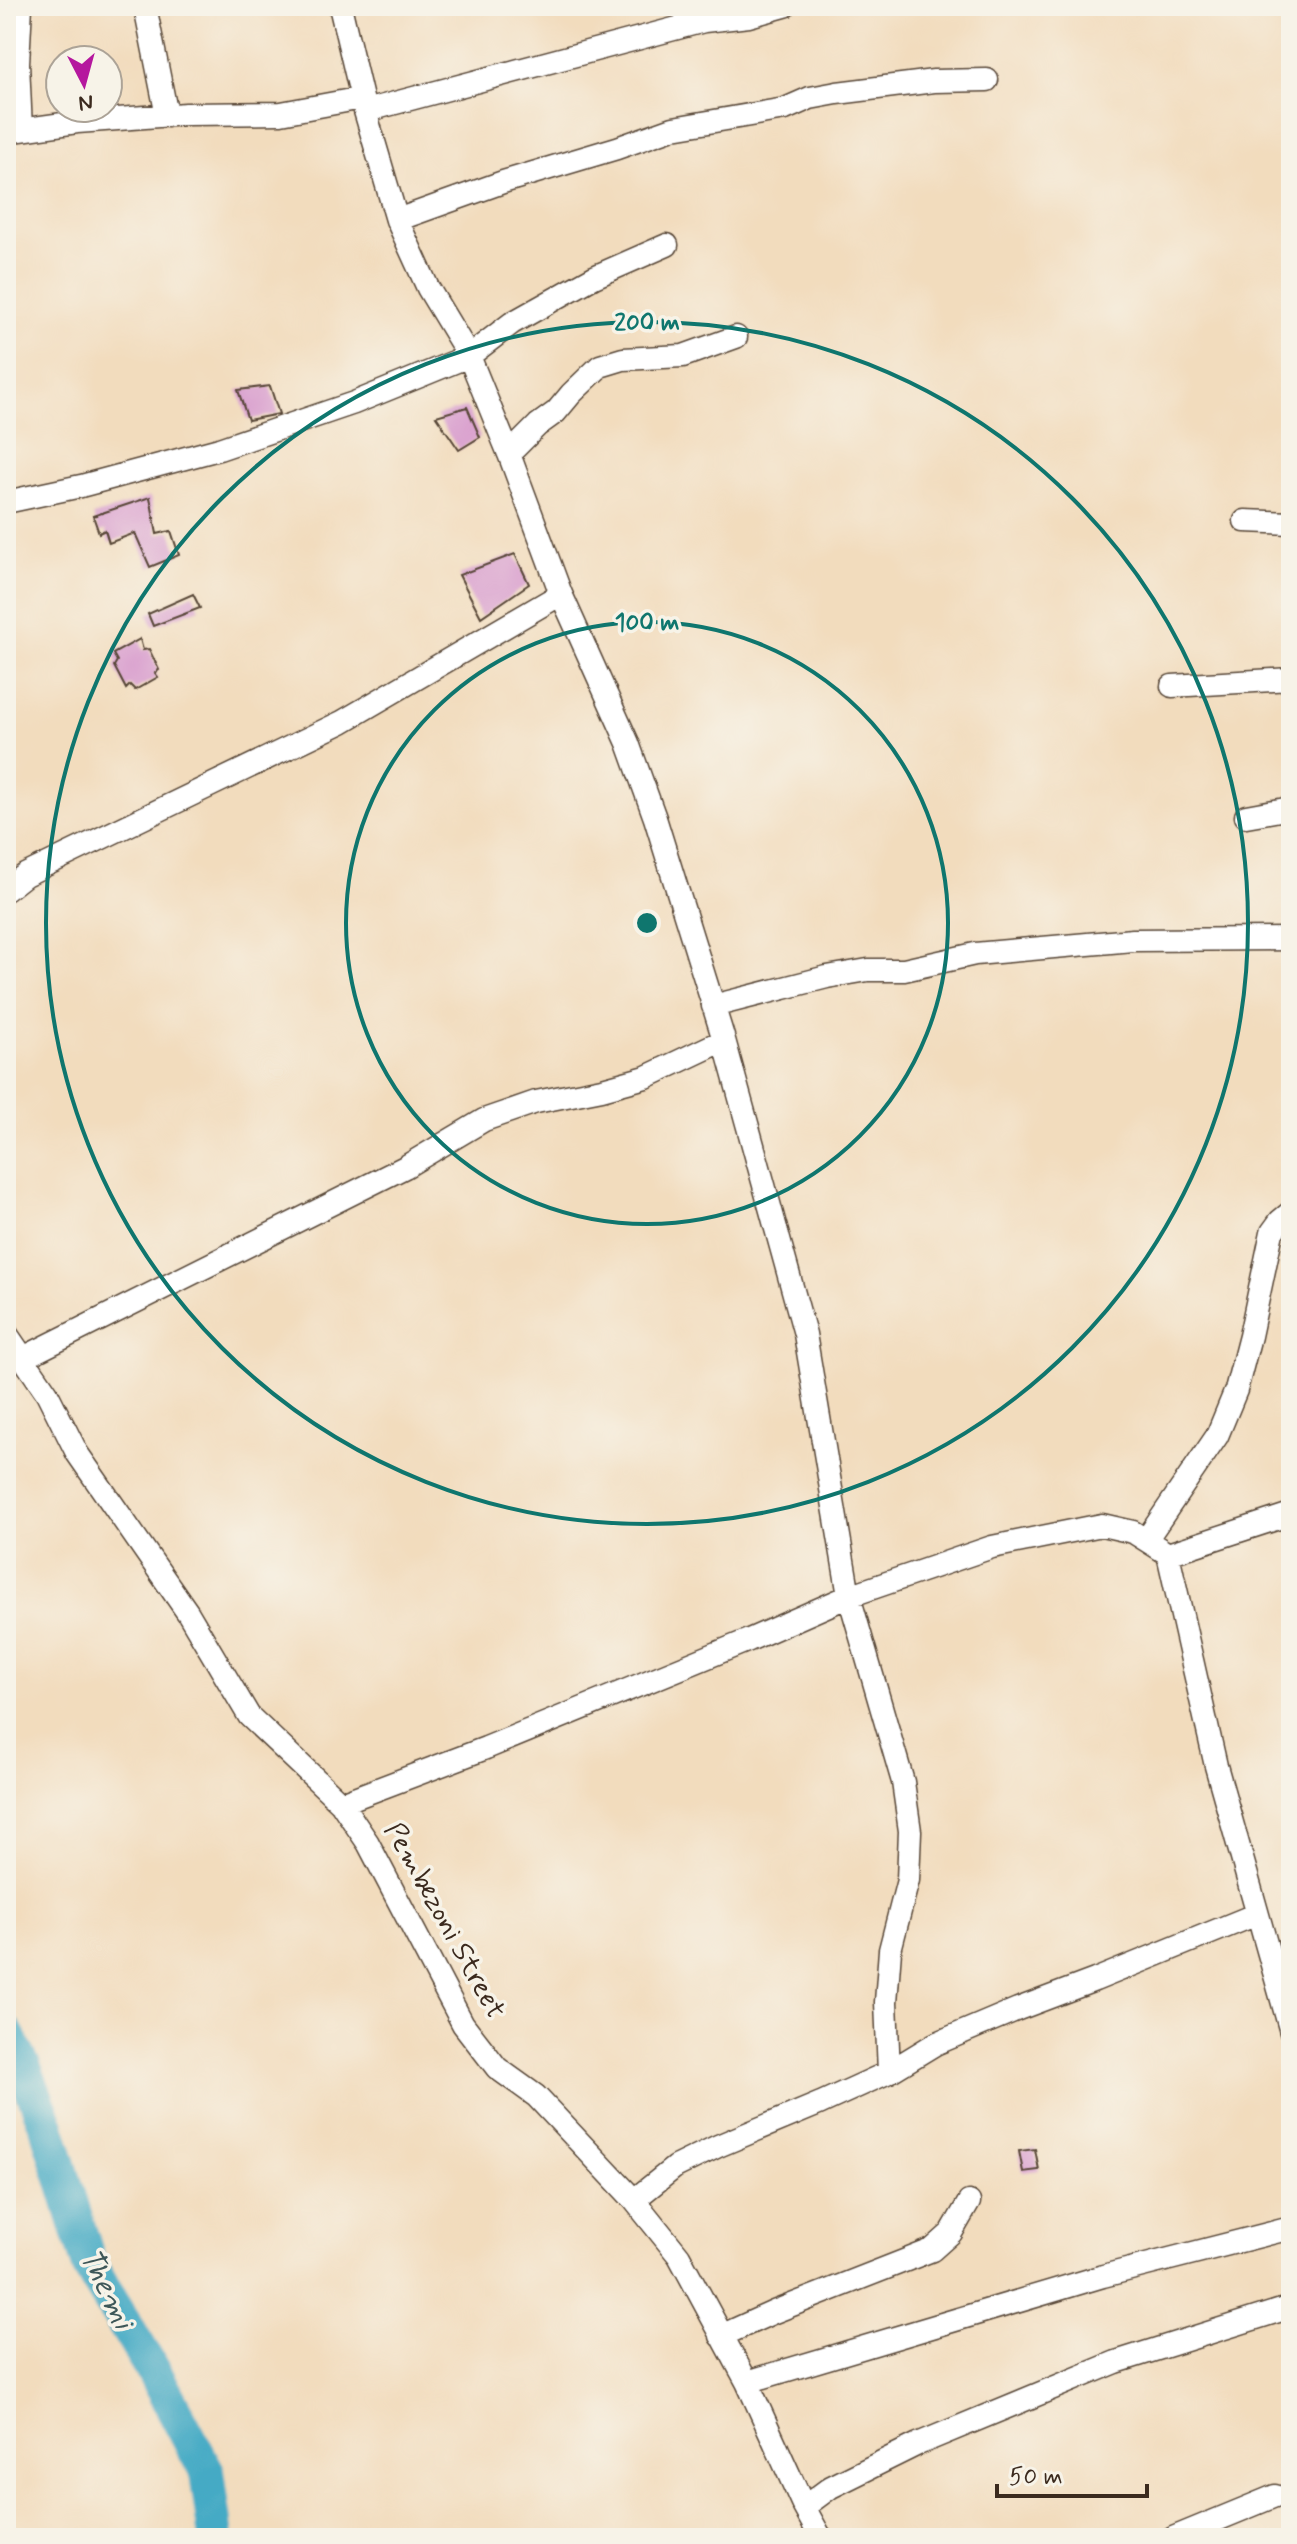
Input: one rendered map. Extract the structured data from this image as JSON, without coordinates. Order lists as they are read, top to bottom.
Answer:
{
  "streets": {
    "street": ["Pembezoni Street"]
  },
  "water": ["Themi"],
  "scale_bar": "50 m",
  "north": "bottom",
  "rings": ["200 m", "100 m"]
}
